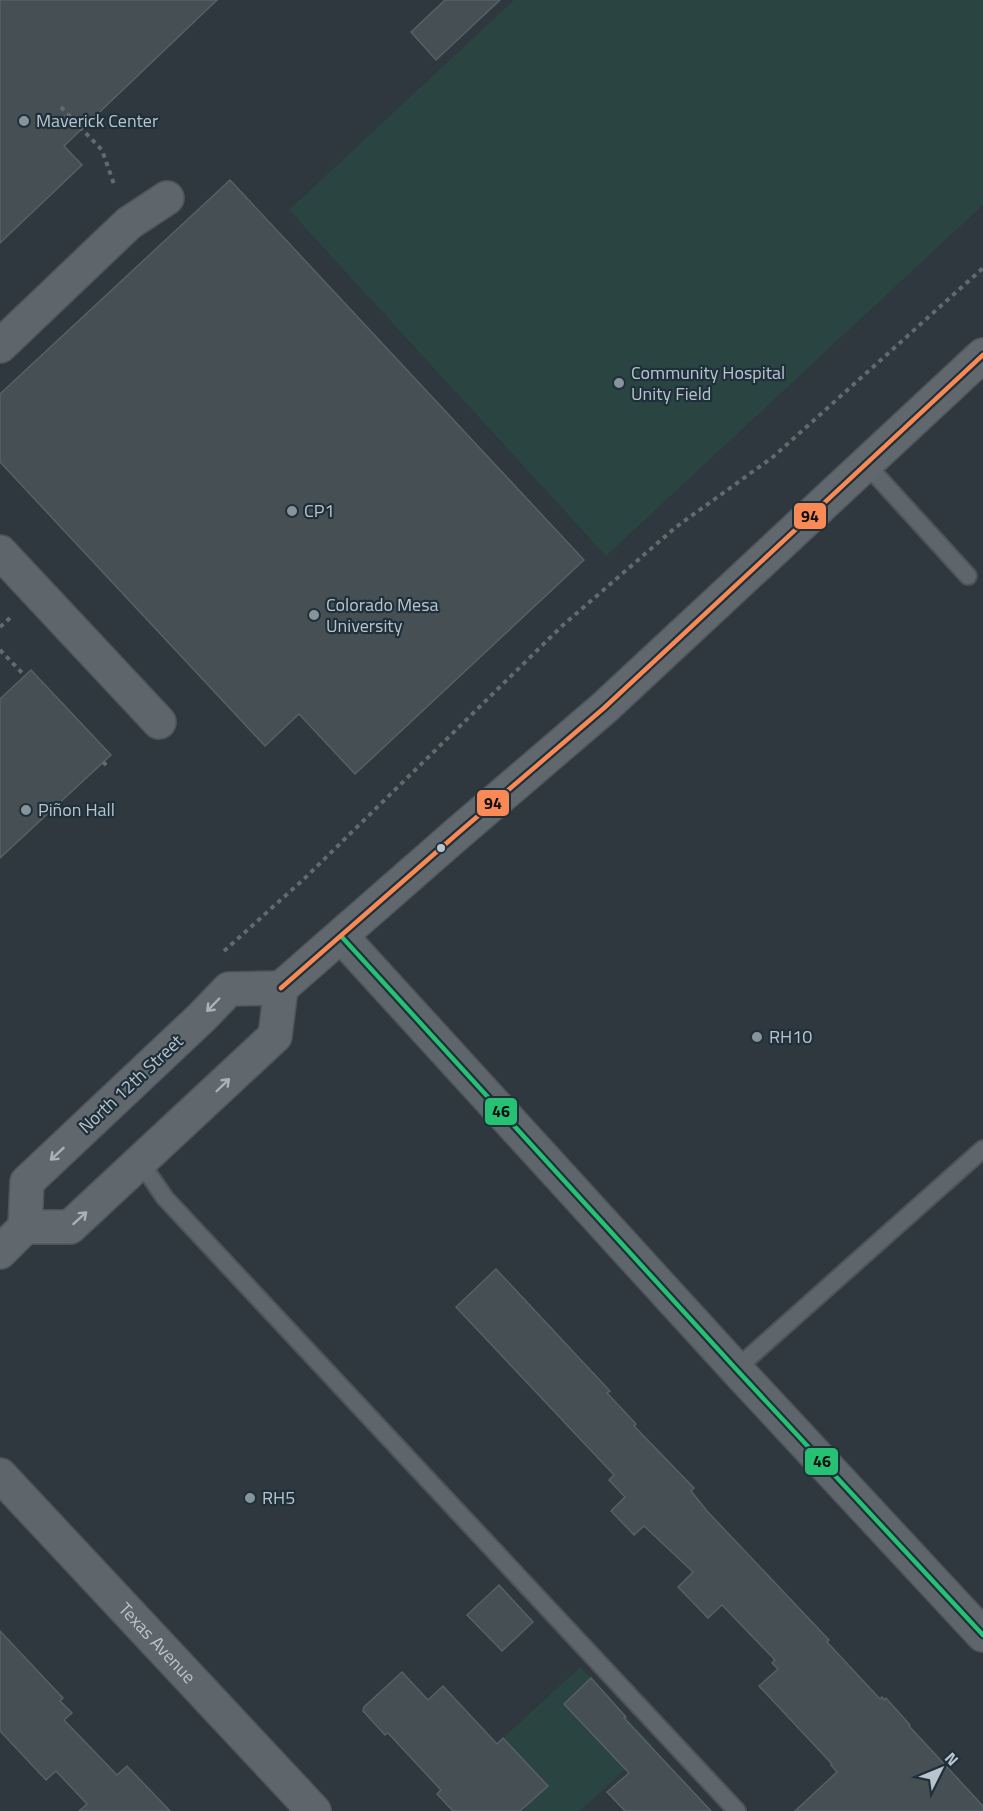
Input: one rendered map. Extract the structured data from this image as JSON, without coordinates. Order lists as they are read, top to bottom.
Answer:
{
  "streets": {
    "main road": ["North 12th Street"],
    "street": ["Texas Avenue"]
  },
  "places": [
    "Maverick Center",
    "Community Hospital Unity Field",
    "CP1",
    "Colorado Mesa University",
    "Piñon Hall",
    "RH10",
    "RH5"
  ],
  "lines": ["transit line 94", "transit line 46"],
  "north": "top right"
}
